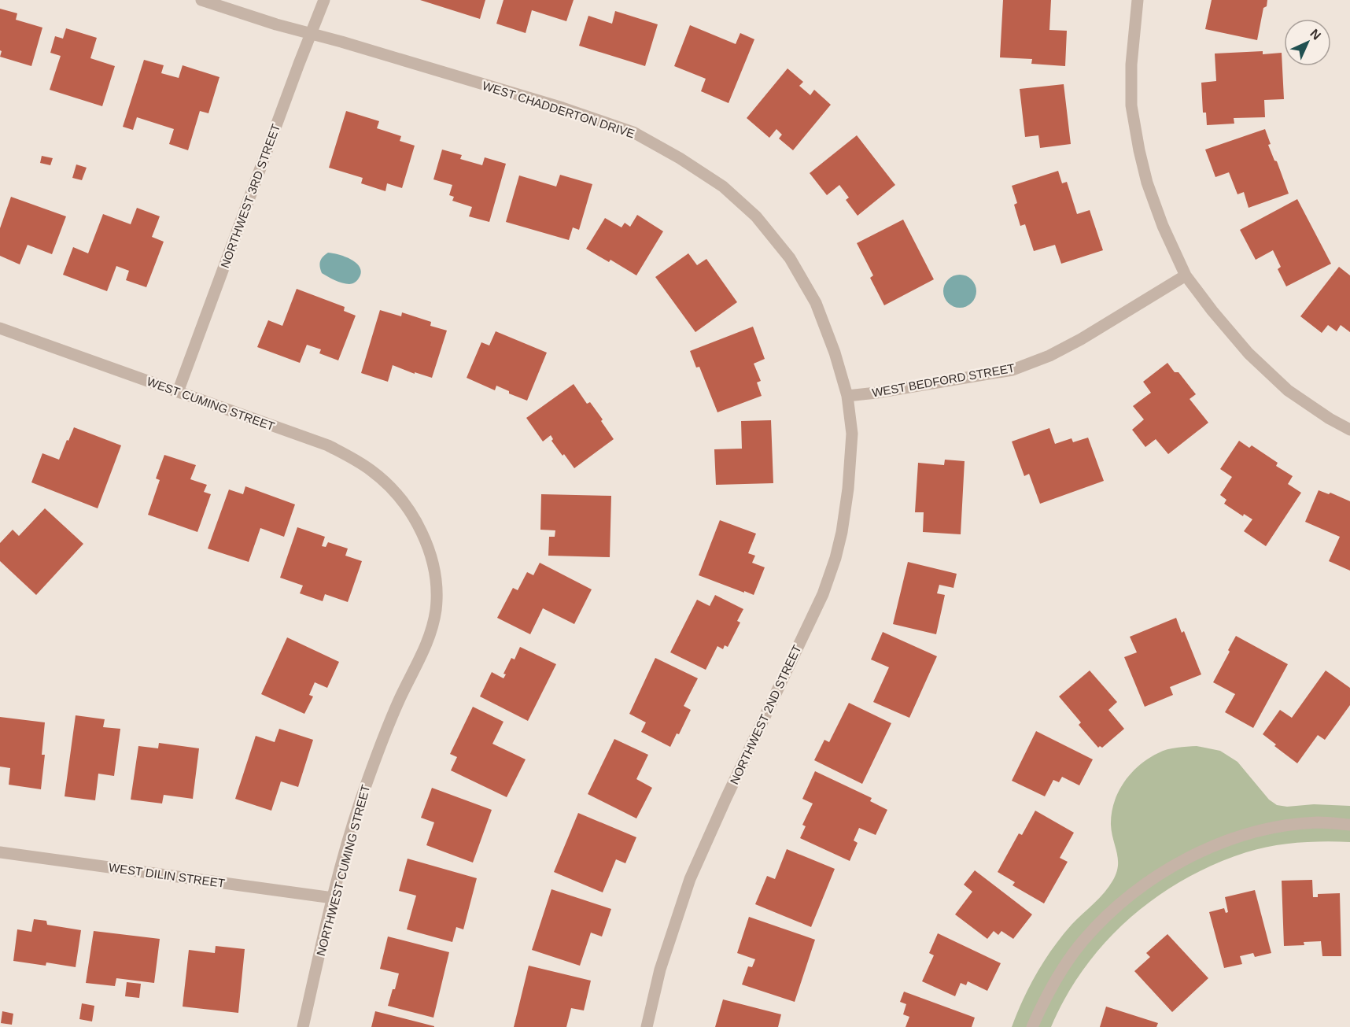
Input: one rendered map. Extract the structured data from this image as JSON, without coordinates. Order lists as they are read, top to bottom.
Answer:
{
  "streets": {
    "street": [
      "WEST CHADDERTON DRIVE",
      "NORTHWEST 3RD STREET",
      "WEST BEDFORD STREET",
      "WEST CUMING STREET",
      "NORTHWEST 2ND STREET",
      "NORTHWEST CUMING STREET",
      "WEST DILIN STREET"
    ]
  },
  "crossings": [
    ["WEST CHADDERTON DRIVE", "NORTHWEST 3RD STREET"],
    ["WEST CHADDERTON DRIVE", "WEST BEDFORD STREET"],
    ["WEST CHADDERTON DRIVE", "NORTHWEST 2ND STREET"],
    ["NORTHWEST 3RD STREET", "WEST CUMING STREET"],
    ["WEST BEDFORD STREET", "NORTHWEST 2ND STREET"],
    ["WEST CUMING STREET", "NORTHWEST CUMING STREET"],
    ["NORTHWEST CUMING STREET", "WEST DILIN STREET"]
  ],
  "north": "top right"
}
